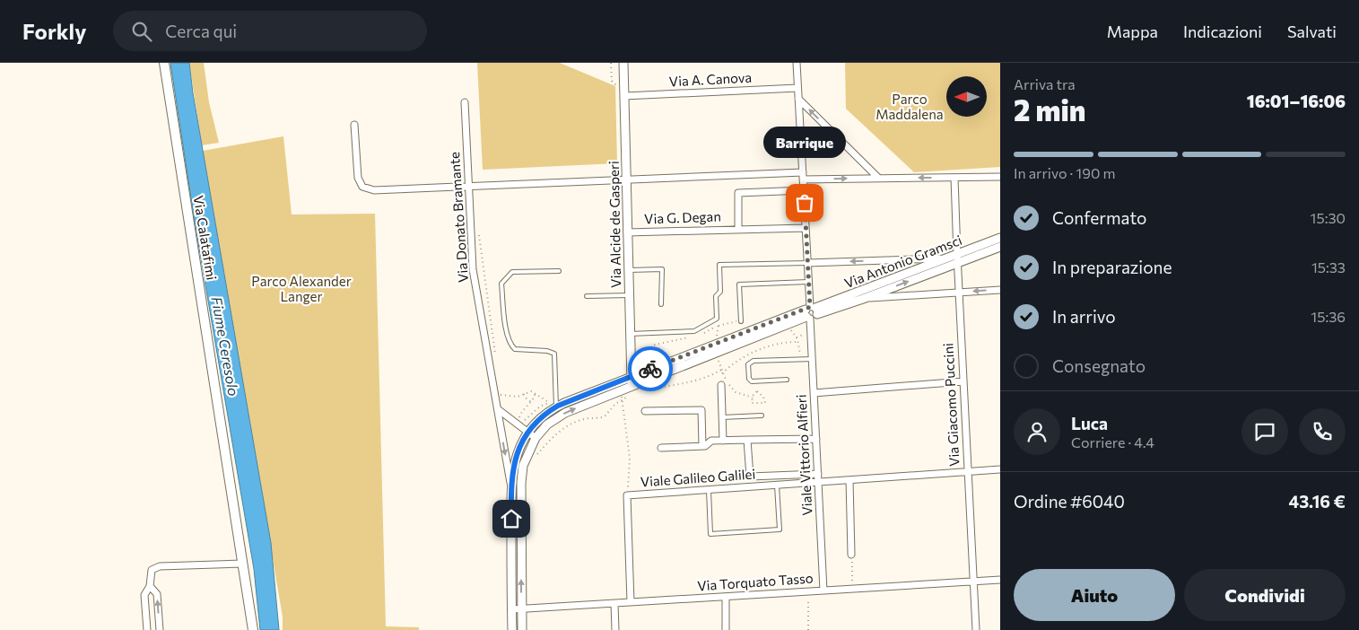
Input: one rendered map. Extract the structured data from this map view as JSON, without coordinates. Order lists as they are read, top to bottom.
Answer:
{
  "streets": {
    "main road": ["Via Calatafimi"],
    "street": [
      "Via A. Canova",
      "Via Donato Bramante",
      "Via G. Degan",
      "Via Alcide de Gasperi",
      "Via Antonio Gramsci",
      "Via Giacomo Puccini",
      "Viale Vittorio Alfieri",
      "Viale Galileo Galilei",
      "Via Torquato Tasso"
    ]
  },
  "crossings": [
    ["Via A. Canova", "Via Alcide de Gasperi"],
    ["Via A. Canova", "Viale Vittorio Alfieri"],
    ["Via Donato Bramante", "Via Antonio Gramsci"],
    ["Via Donato Bramante", "Via Torquato Tasso"],
    ["Via G. Degan", "Via Alcide de Gasperi"],
    ["Via G. Degan", "Viale Vittorio Alfieri"],
    ["Via Alcide de Gasperi", "Via Antonio Gramsci"],
    ["Via Antonio Gramsci", "Via Giacomo Puccini"],
    ["Via Antonio Gramsci", "Viale Vittorio Alfieri"],
    ["Via Antonio Gramsci", "Via Torquato Tasso"],
    ["Via Giacomo Puccini", "Viale Galileo Galilei"],
    ["Via Giacomo Puccini", "Via Torquato Tasso"],
    ["Viale Vittorio Alfieri", "Viale Galileo Galilei"],
    ["Viale Vittorio Alfieri", "Via Torquato Tasso"],
    ["Viale Galileo Galilei", "Via Torquato Tasso"]
  ],
  "water": ["Fiume Ceresolo"],
  "parks": ["Parco Maddalena", "Parco Alexander Langer"],
  "places": ["Barrique"],
  "north": "left",
  "page": {
    "header": "Forkly",
    "search": "Cerca qui",
    "nav": ["Mappa", "Indicazioni", "Salvati"],
    "heading": ["2 min", "Arriva tra", "16:01–16:06"],
    "panel": [
      "Luca",
      "Corriere · 4.4",
      "Ordine #6040",
      "43.16 €"
    ],
    "bubble": "Barrique",
    "bar": "In arrivo · 190 m",
    "list": [
      ["Confermato", "15:30"],
      ["In preparazione", "15:33"],
      ["In arrivo", "15:36"],
      "Consegnato"
    ],
    "buttons": ["Aiuto", "Condividi"]
  }
}
